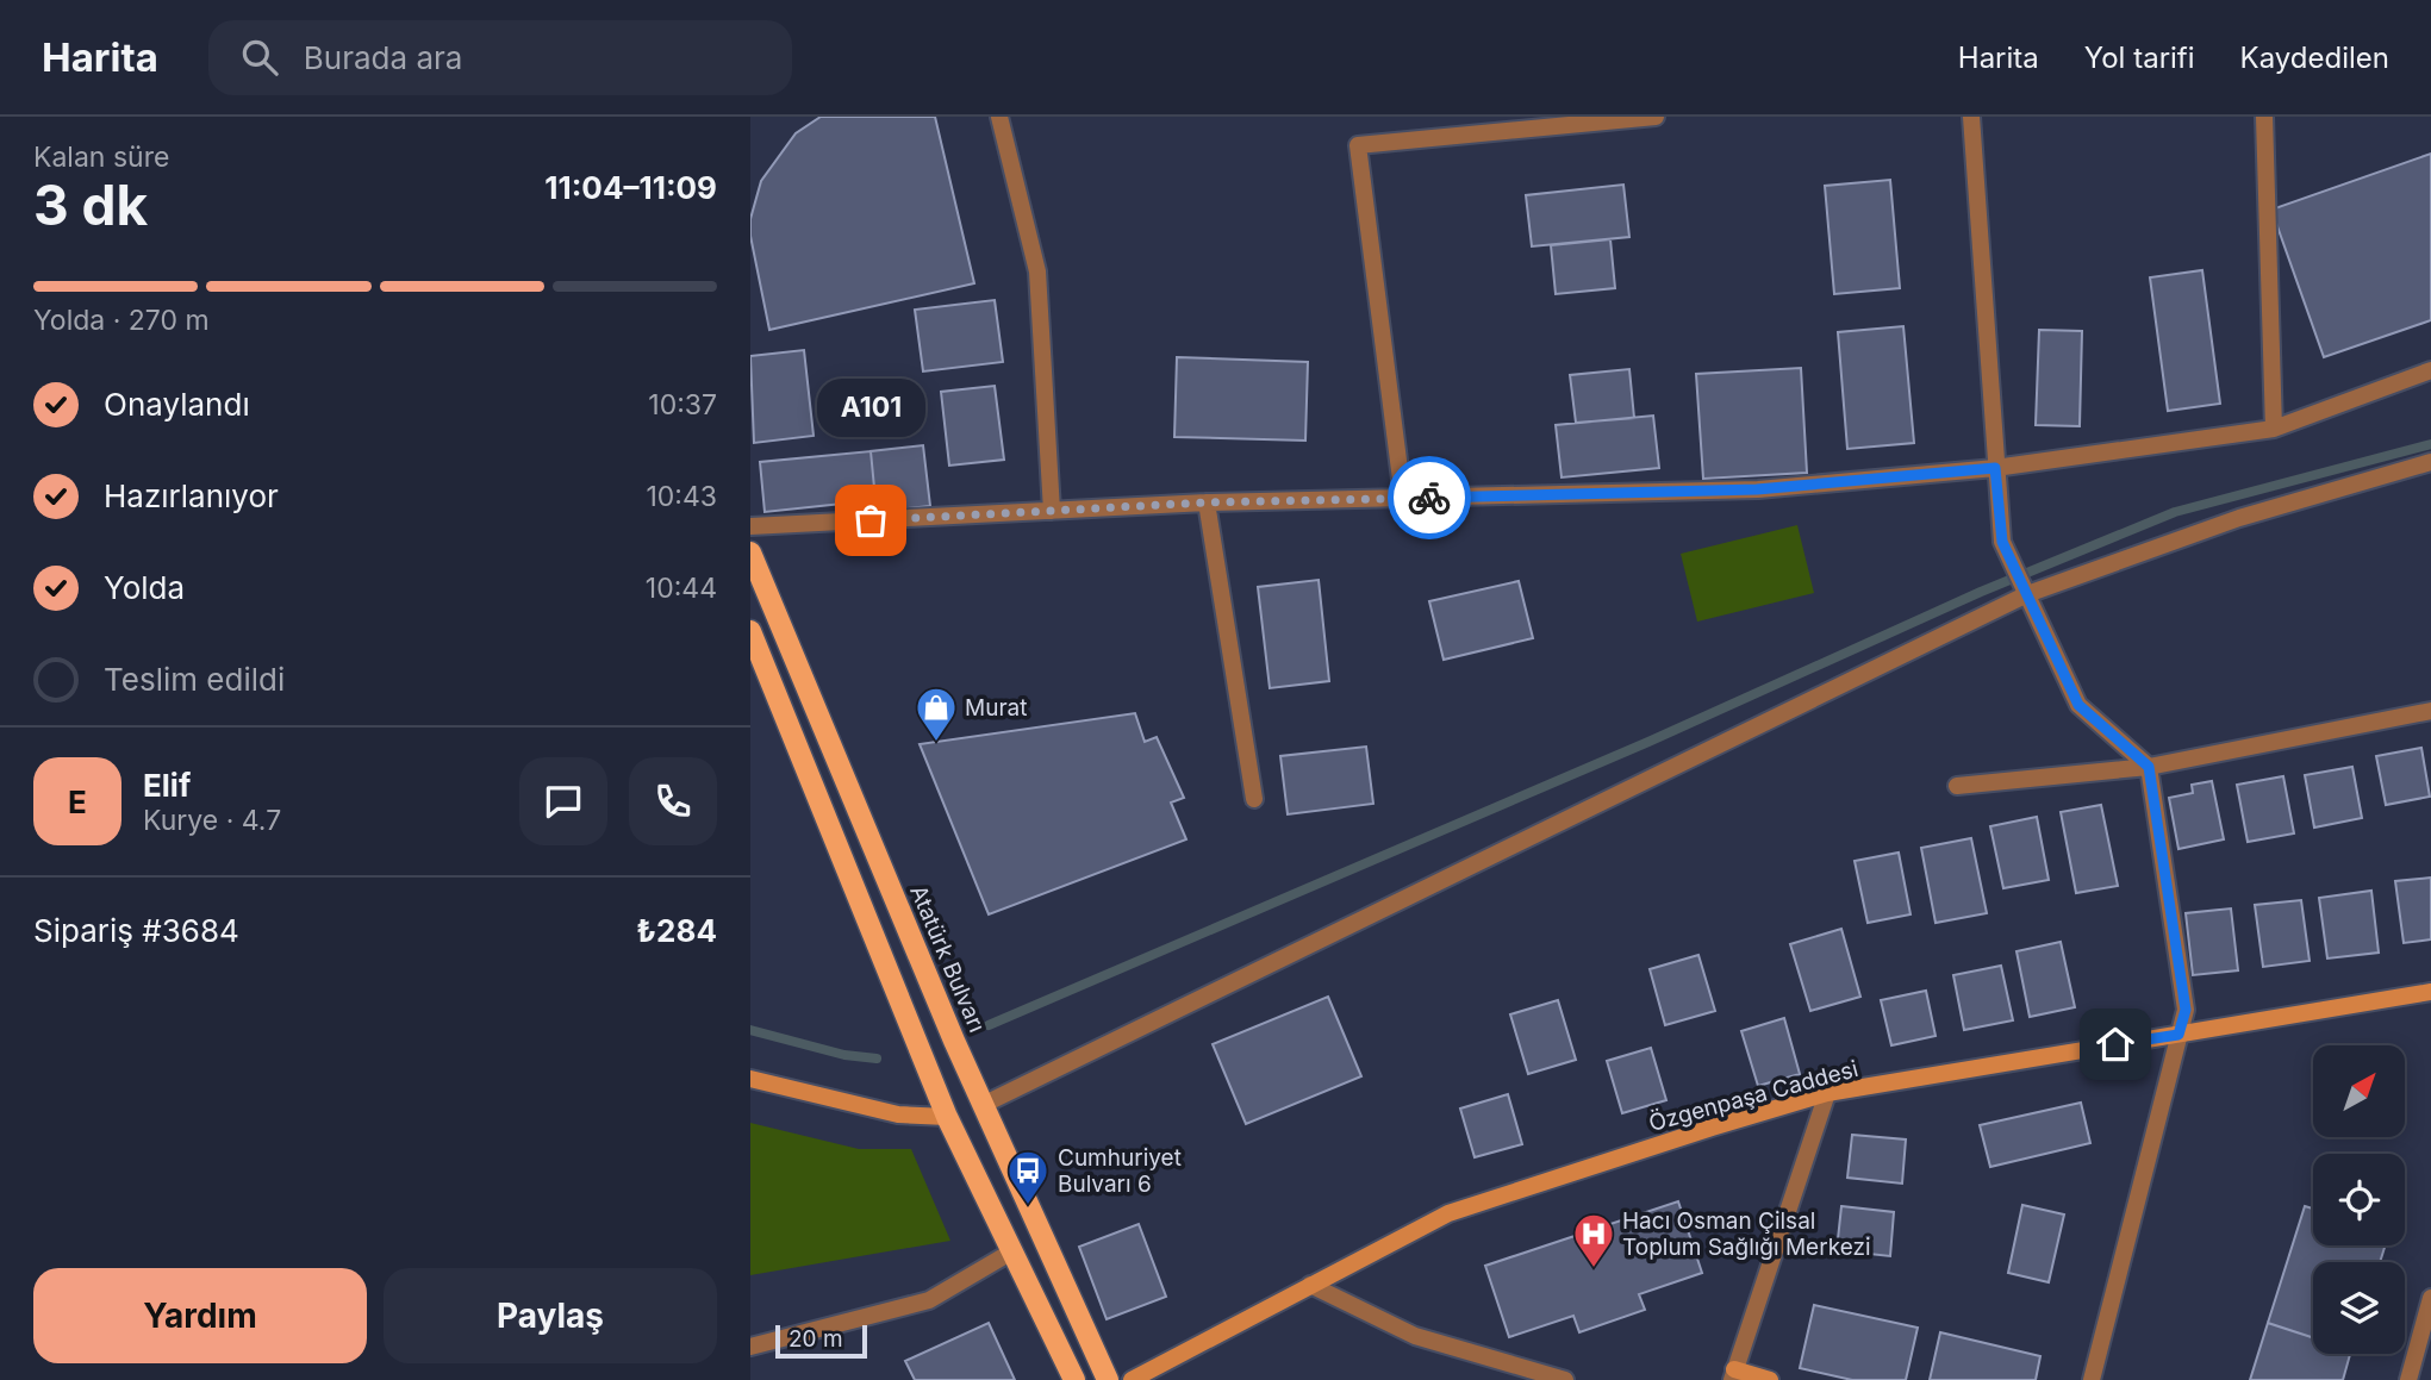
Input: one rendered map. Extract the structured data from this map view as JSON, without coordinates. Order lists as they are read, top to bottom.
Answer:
{
  "streets": {
    "main road": ["Atatürk Bulvarı", "Özgenpaşa Caddesi"]
  },
  "places": {
    "other": ["A101"],
    "shop": ["Murat"],
    "bus stop": ["Cumhuriyet Bulvarı 6"],
    "hospital": ["Hacı Osman Çilsal Toplum Sağlığı Merkezi"]
  },
  "scale_bar": "20 m",
  "north": "top right",
  "page": {
    "header": "Harita",
    "search": "Burada ara",
    "nav": ["Harita", "Yol tarifi", "Kaydedilen"],
    "heading": ["3 dk", "Kalan süre", "11:04–11:09"],
    "panel": [
      "Elif",
      "Kurye · 4.7",
      "Sipariş #3684",
      "₺284"
    ],
    "bar": "Yolda · 270 m",
    "list": [
      ["Onaylandı", "10:37"],
      ["Hazırlanıyor", "10:43"],
      ["Yolda", "10:44"],
      "Teslim edildi"
    ],
    "bubble": "A101",
    "round": "E",
    "buttons": ["Yardım", "Paylaş"],
    "scale": "20 m"
  }
}
